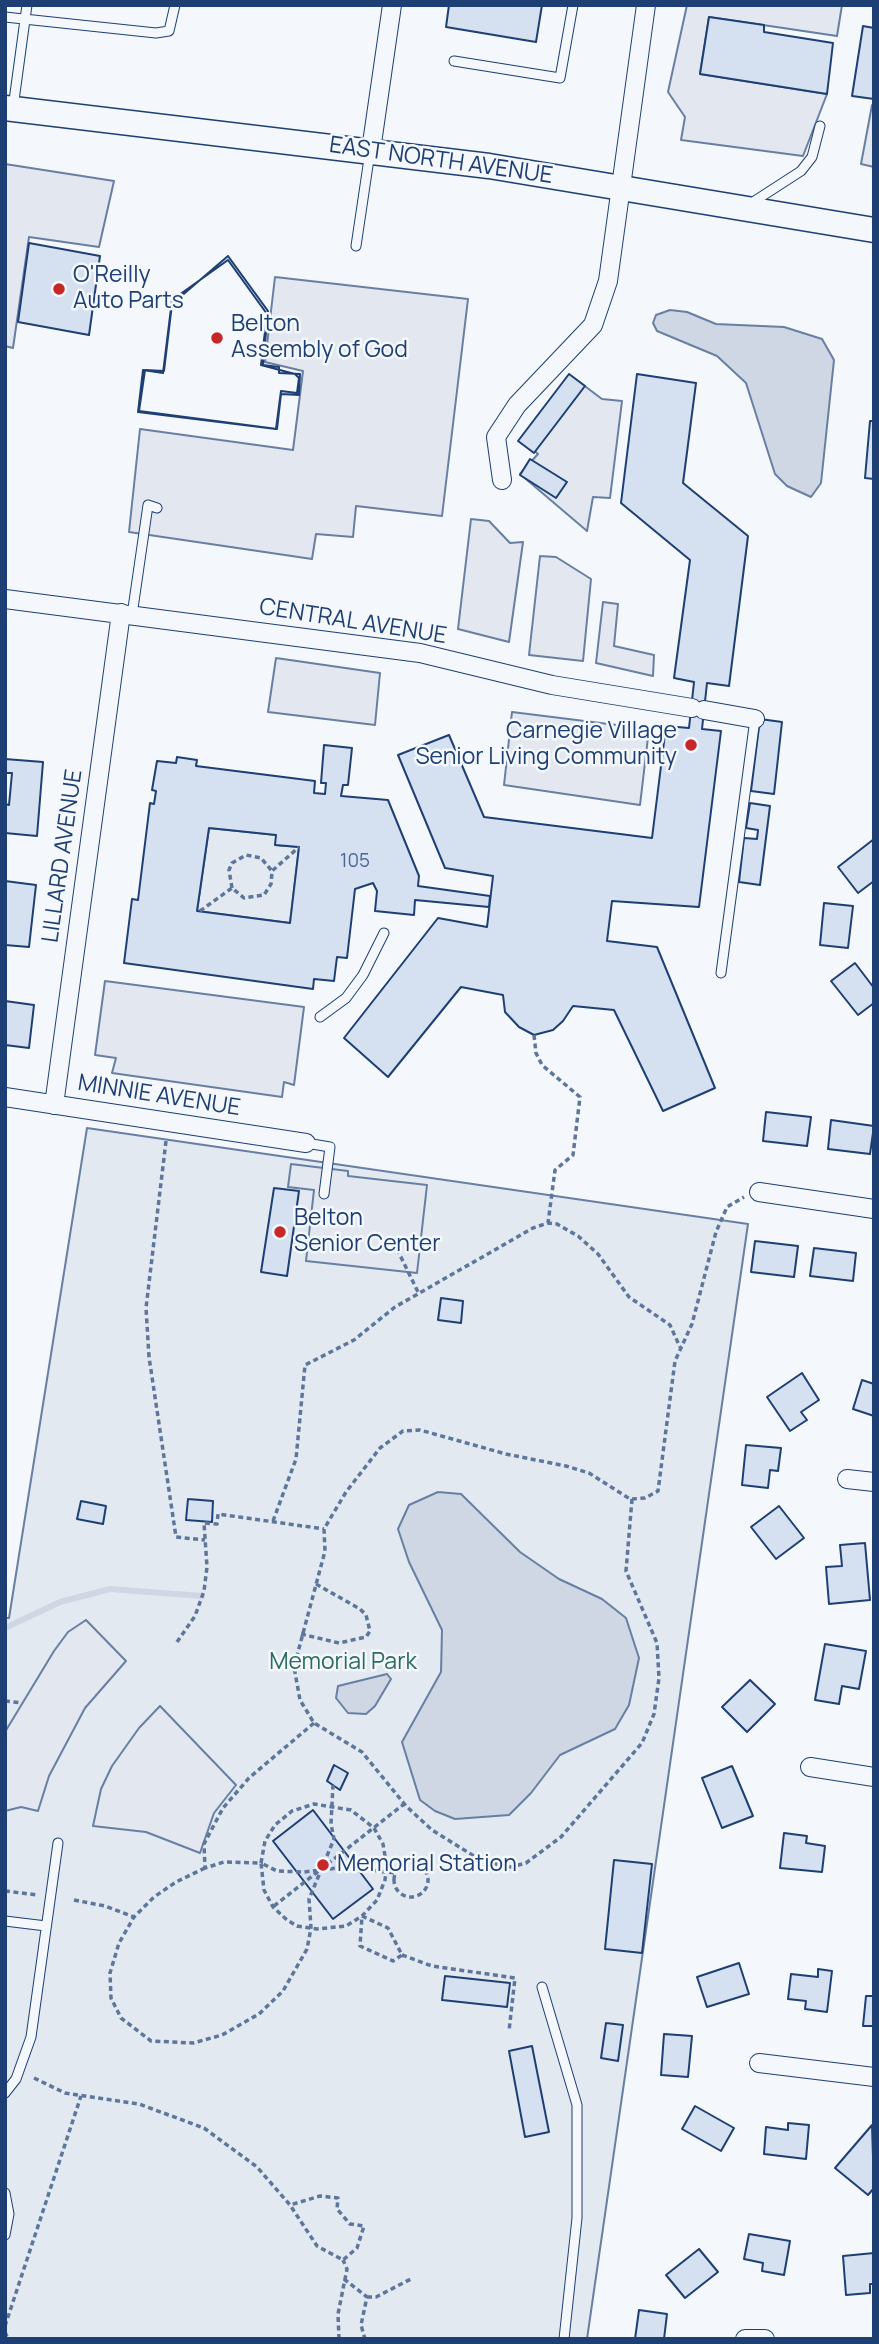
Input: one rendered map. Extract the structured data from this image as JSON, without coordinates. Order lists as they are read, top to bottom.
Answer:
{
  "streets": {
    "main road": ["EAST NORTH AVENUE"],
    "street": ["CENTRAL AVENUE", "LILLARD AVENUE", "MINNIE AVENUE"]
  },
  "crossings": [
    ["CENTRAL AVENUE", "LILLARD AVENUE"],
    ["LILLARD AVENUE", "MINNIE AVENUE"]
  ],
  "parks": ["Memorial Park"],
  "places": [
    "O'Reilly Auto Parts",
    "Belton Assembly of God",
    "Carnegie Village Senior Living Community",
    "Belton Senior Center",
    "Memorial Station"
  ],
  "house_numbers": ["105"]
}
